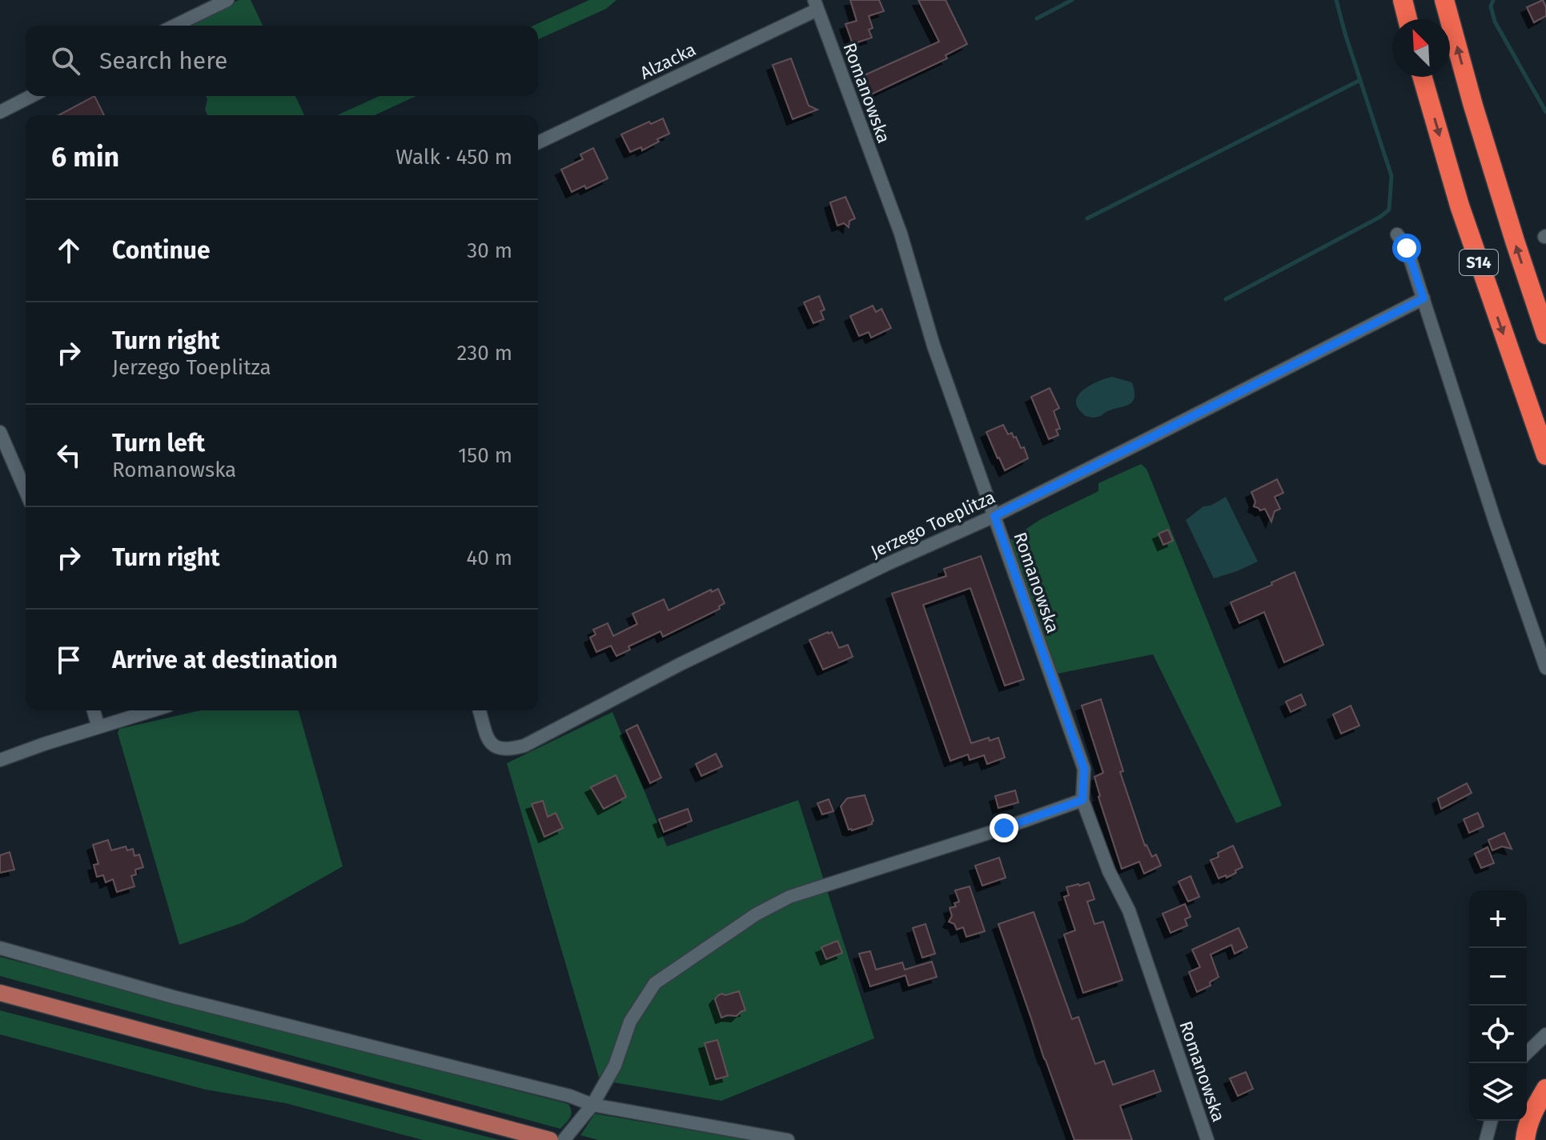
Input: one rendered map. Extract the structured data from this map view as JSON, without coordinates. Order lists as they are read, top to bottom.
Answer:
{
  "streets": {
    "highway": ["S14"],
    "street": ["Alzacka", "Romanowska", "Jerzego Toeplitza"]
  },
  "crossings": [
    ["Alzacka", "Romanowska"],
    ["Romanowska", "Jerzego Toeplitza"]
  ],
  "north": "top left",
  "page": {
    "search": "Search here",
    "heading": ["6 min", "Walk · 450 m"],
    "list": [
      ["Continue", "30 m"],
      ["Turn right", "Jerzego Toeplitza", "230 m"],
      ["Turn left", "Romanowska", "150 m"],
      ["Turn right", "40 m"],
      "Arrive at destination"
    ],
    "map_buttons": ["+", "−"]
  }
}
